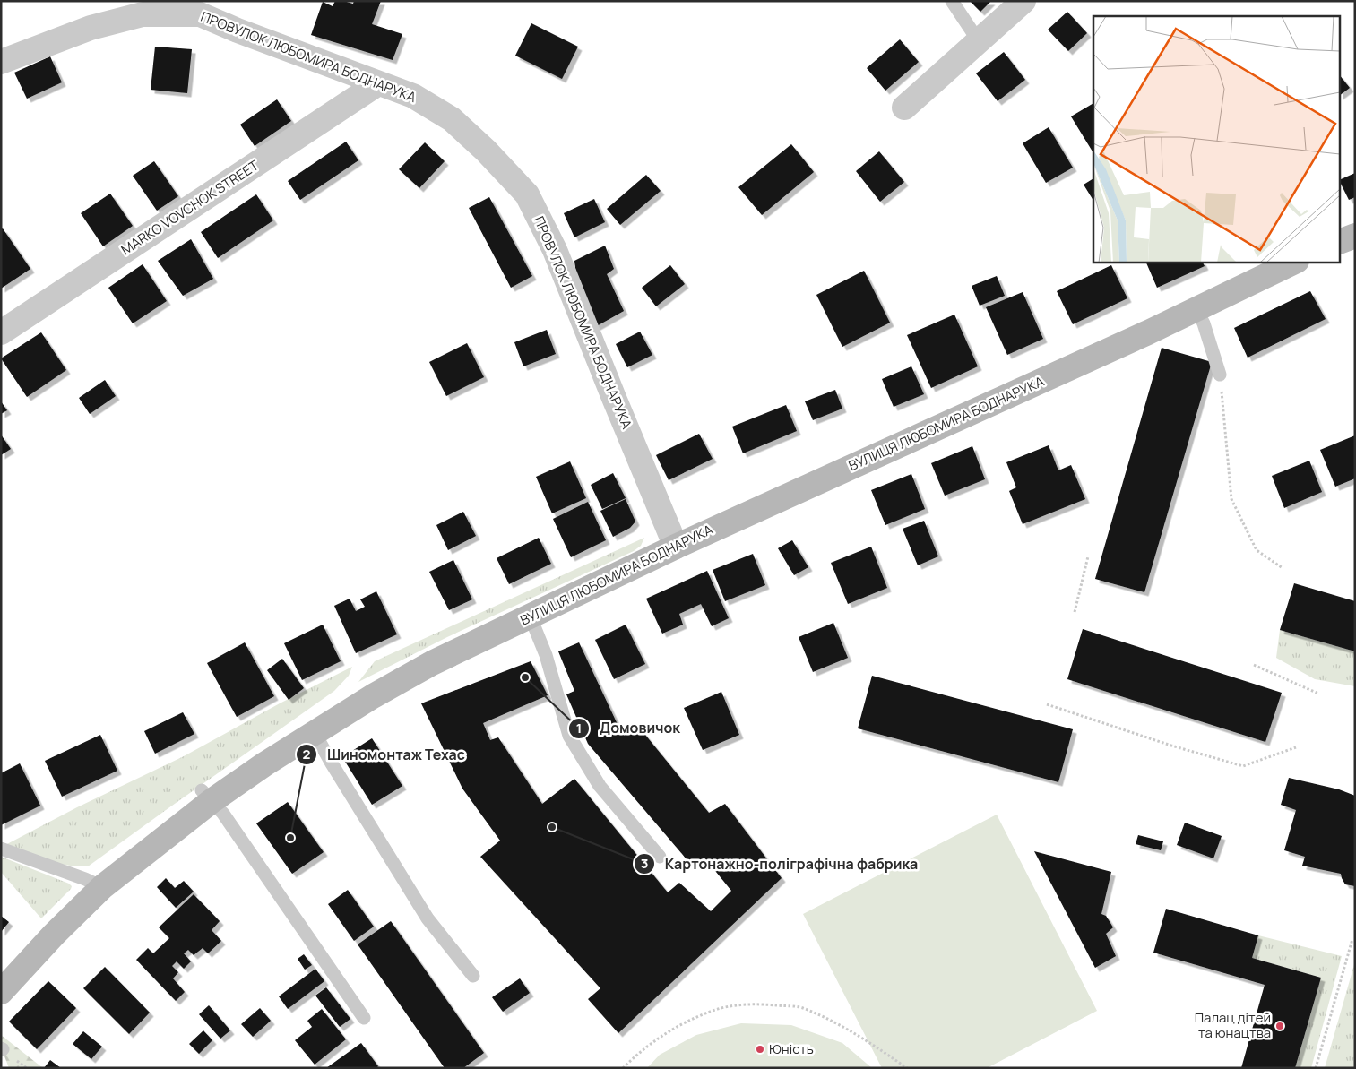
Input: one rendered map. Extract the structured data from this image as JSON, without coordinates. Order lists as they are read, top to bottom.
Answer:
{
  "streets": {
    "street": ["ПРОВУЛОК ЛЮБОМИРА БОДНАРУКА", "MARKO VOVCHOK STREET", "ВУЛИЦЯ ЛЮБОМИРА БОДНАРУКА"]
  },
  "crossings": [
    ["ПРОВУЛОК ЛЮБОМИРА БОДНАРУКА", "MARKO VOVCHOK STREET"],
    ["ПРОВУЛОК ЛЮБОМИРА БОДНАРУКА", "ВУЛИЦЯ ЛЮБОМИРА БОДНАРУКА"]
  ],
  "places": [
    "Домовичок",
    "Картонажно-поліграфічна фабрика",
    "Шиномонтаж Техас",
    "Палац дітей та юнацтва",
    "Юність"
  ]
}
